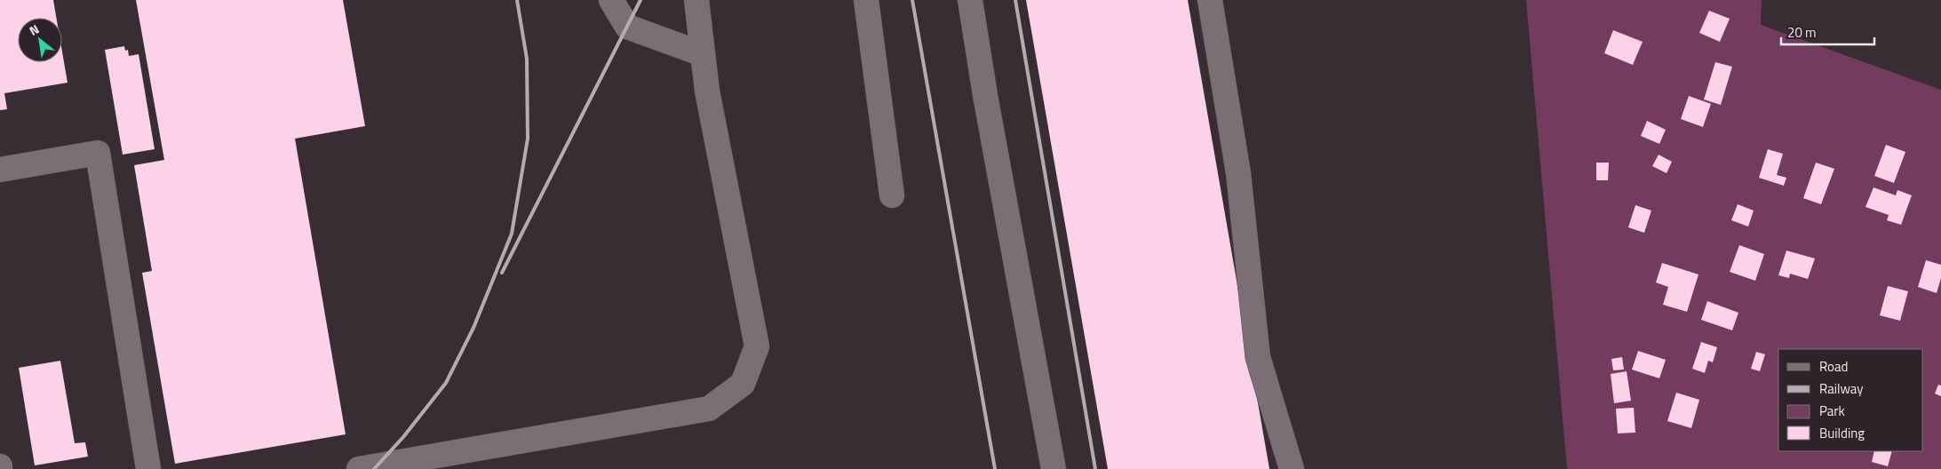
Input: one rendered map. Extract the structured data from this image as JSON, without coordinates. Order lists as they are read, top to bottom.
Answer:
{
  "legend": [
    "Road",
    "Railway",
    "Park",
    "Building"
  ],
  "scale_bar": "20 m",
  "north": "top left"
}
